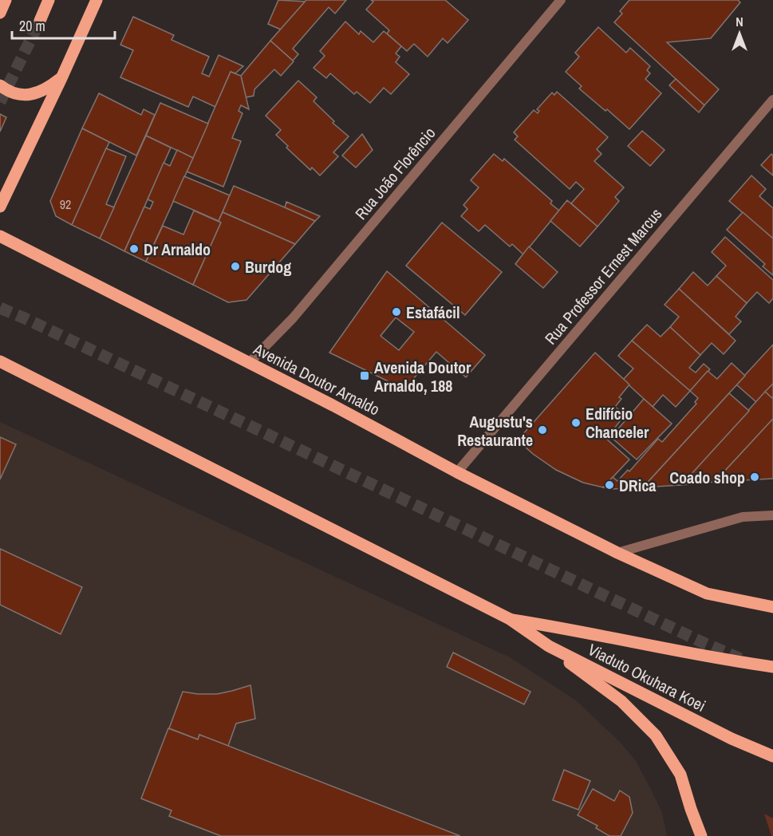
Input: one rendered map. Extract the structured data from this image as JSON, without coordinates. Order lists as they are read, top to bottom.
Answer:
{
  "streets": {
    "main road": ["Avenida Doutor Arnaldo", "Viaduto Okuhara Koei"],
    "street": ["Rua João Florêncio", "Rua Professor Ernest Marcus"]
  },
  "crossings": [
    ["Rua João Florêncio", "Avenida Doutor Arnaldo"],
    ["Rua Professor Ernest Marcus", "Avenida Doutor Arnaldo"]
  ],
  "places": {
    "other": [
      "Dr Arnaldo",
      "Burdog",
      "Estafácil",
      "Edifício Chanceler",
      "Augustu's Restaurante",
      "Coado shop",
      "DRica"
    ],
    "transit": ["Avenida Doutor Arnaldo, 188"]
  },
  "house_numbers": ["92"],
  "scale_bar": "20 m",
  "north": "top"
}
